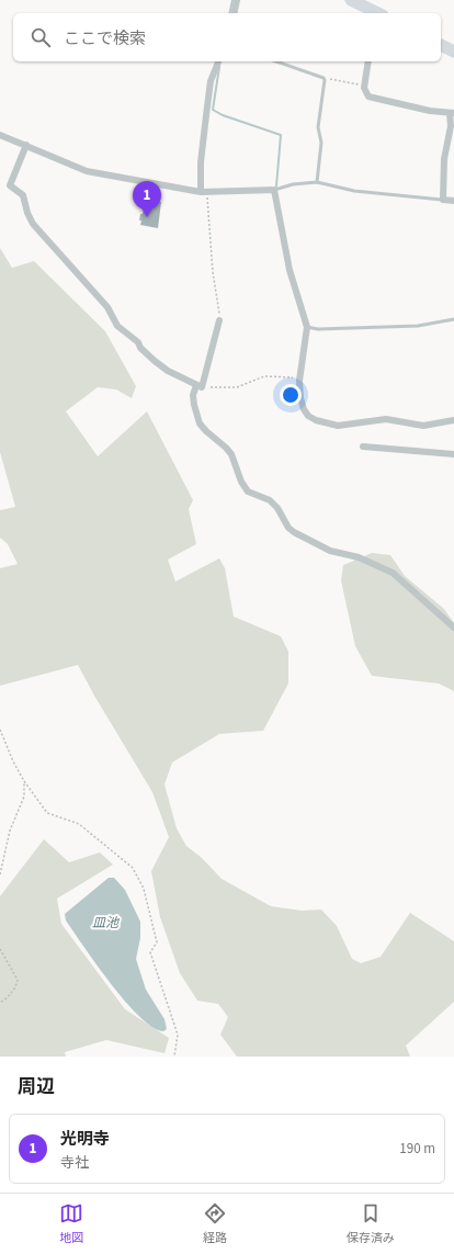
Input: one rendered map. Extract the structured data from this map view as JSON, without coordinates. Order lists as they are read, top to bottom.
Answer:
{
  "water": ["皿池"],
  "page": {
    "search": "ここで検索",
    "pins": "1",
    "heading": "周辺",
    "list": [
      {
        "mark": "1",
        "name": "光明寺",
        "note": "寺社",
        "value": "190 m"
      }
    ],
    "nav": ["地図", "経路", "保存済み"]
  }
}
